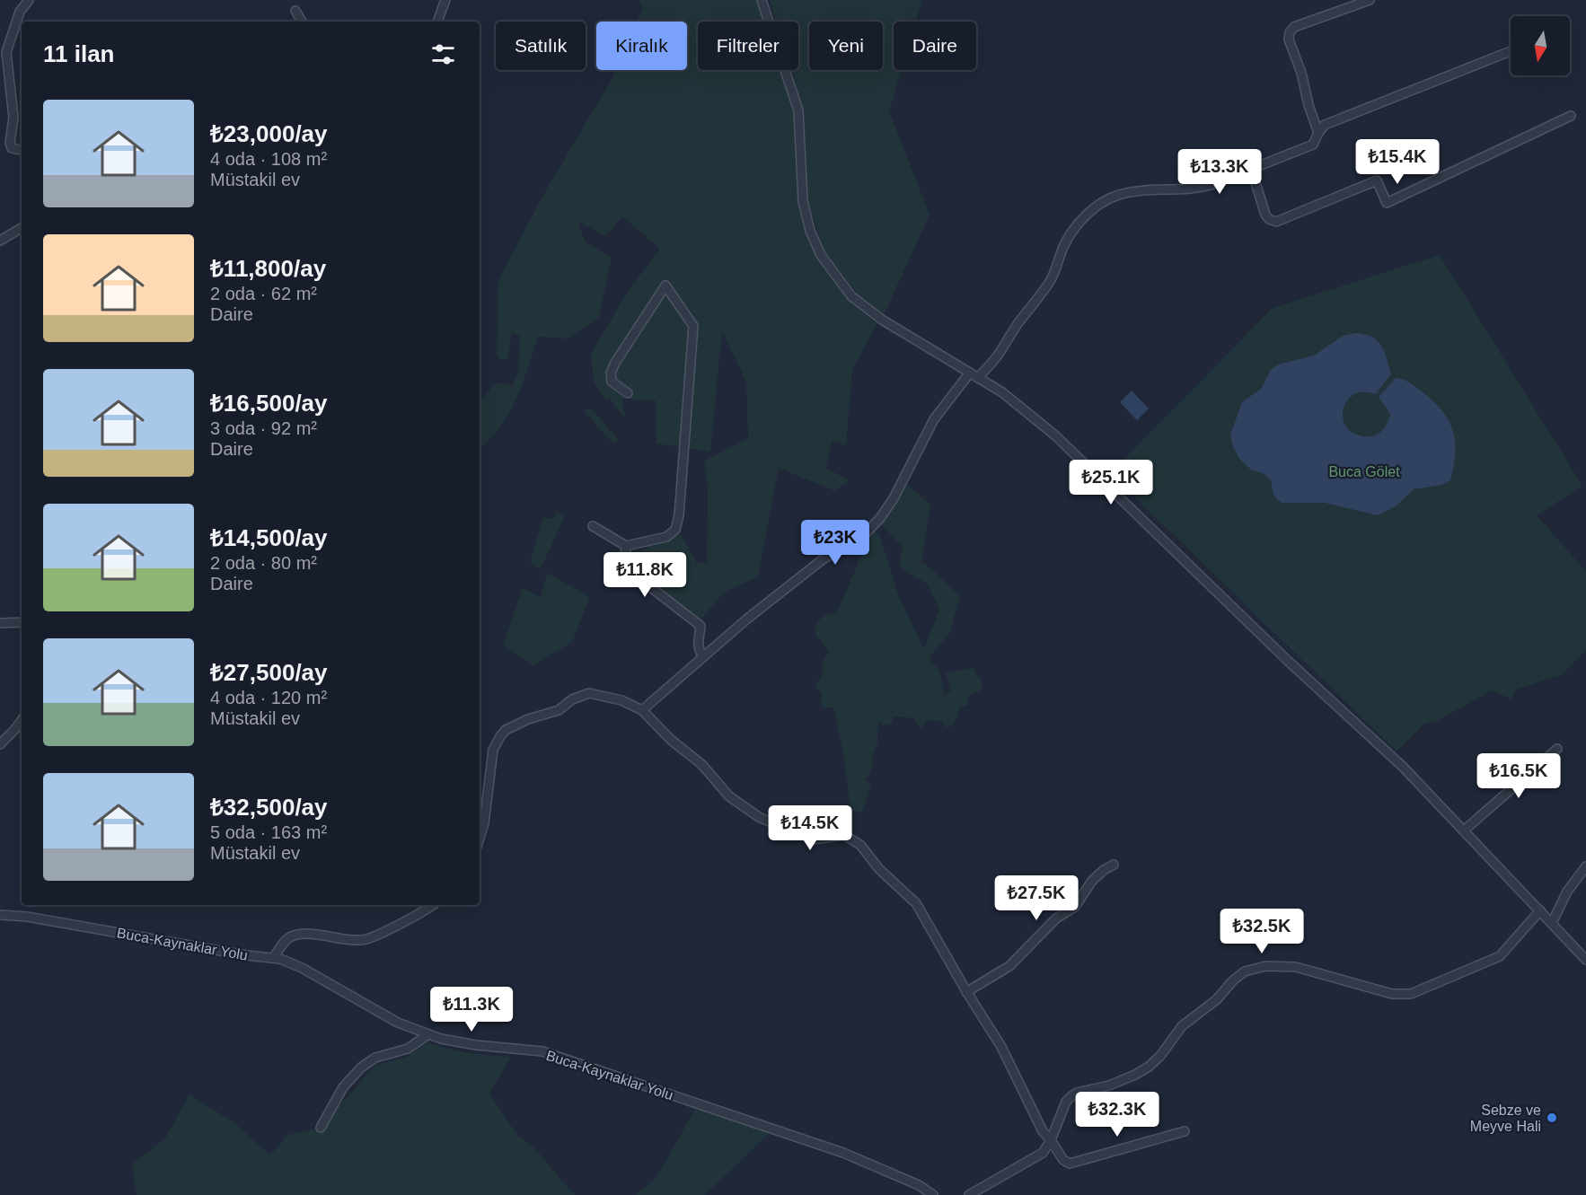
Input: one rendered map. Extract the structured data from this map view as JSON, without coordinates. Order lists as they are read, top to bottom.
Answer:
{
  "streets": {
    "street": ["Buca-Kaynaklar Yolu"]
  },
  "parks": ["Buca Gölet"],
  "places": ["Sebze ve Meyve Hali"],
  "north": "bottom",
  "page": {
    "chip": [
      "Satılık",
      "Kiralık",
      "Filtreler",
      "Yeni",
      "Daire"
    ],
    "heading": "11 ilan",
    "list": [
      {
        "name": "₺23,000/ay",
        "note": "4 oda · 108 m² · Müstakil ev"
      },
      {
        "name": "₺11,800/ay",
        "note": "2 oda · 62 m² · Daire"
      },
      {
        "name": "₺16,500/ay",
        "note": "3 oda · 92 m² · Daire"
      },
      {
        "name": "₺14,500/ay",
        "note": "2 oda · 80 m² · Daire"
      },
      {
        "name": "₺27,500/ay",
        "note": "4 oda · 120 m² · Müstakil ev"
      },
      {
        "name": "₺32,500/ay",
        "note": "5 oda · 163 m² · Müstakil ev"
      }
    ],
    "price": [
      "₺15.4K",
      "₺13.3K",
      "₺25.1K",
      "₺23K",
      "₺11.8K",
      "₺16.5K",
      "₺14.5K",
      "₺27.5K",
      "₺32.5K",
      "₺11.3K",
      "₺32.3K"
    ]
  }
}
